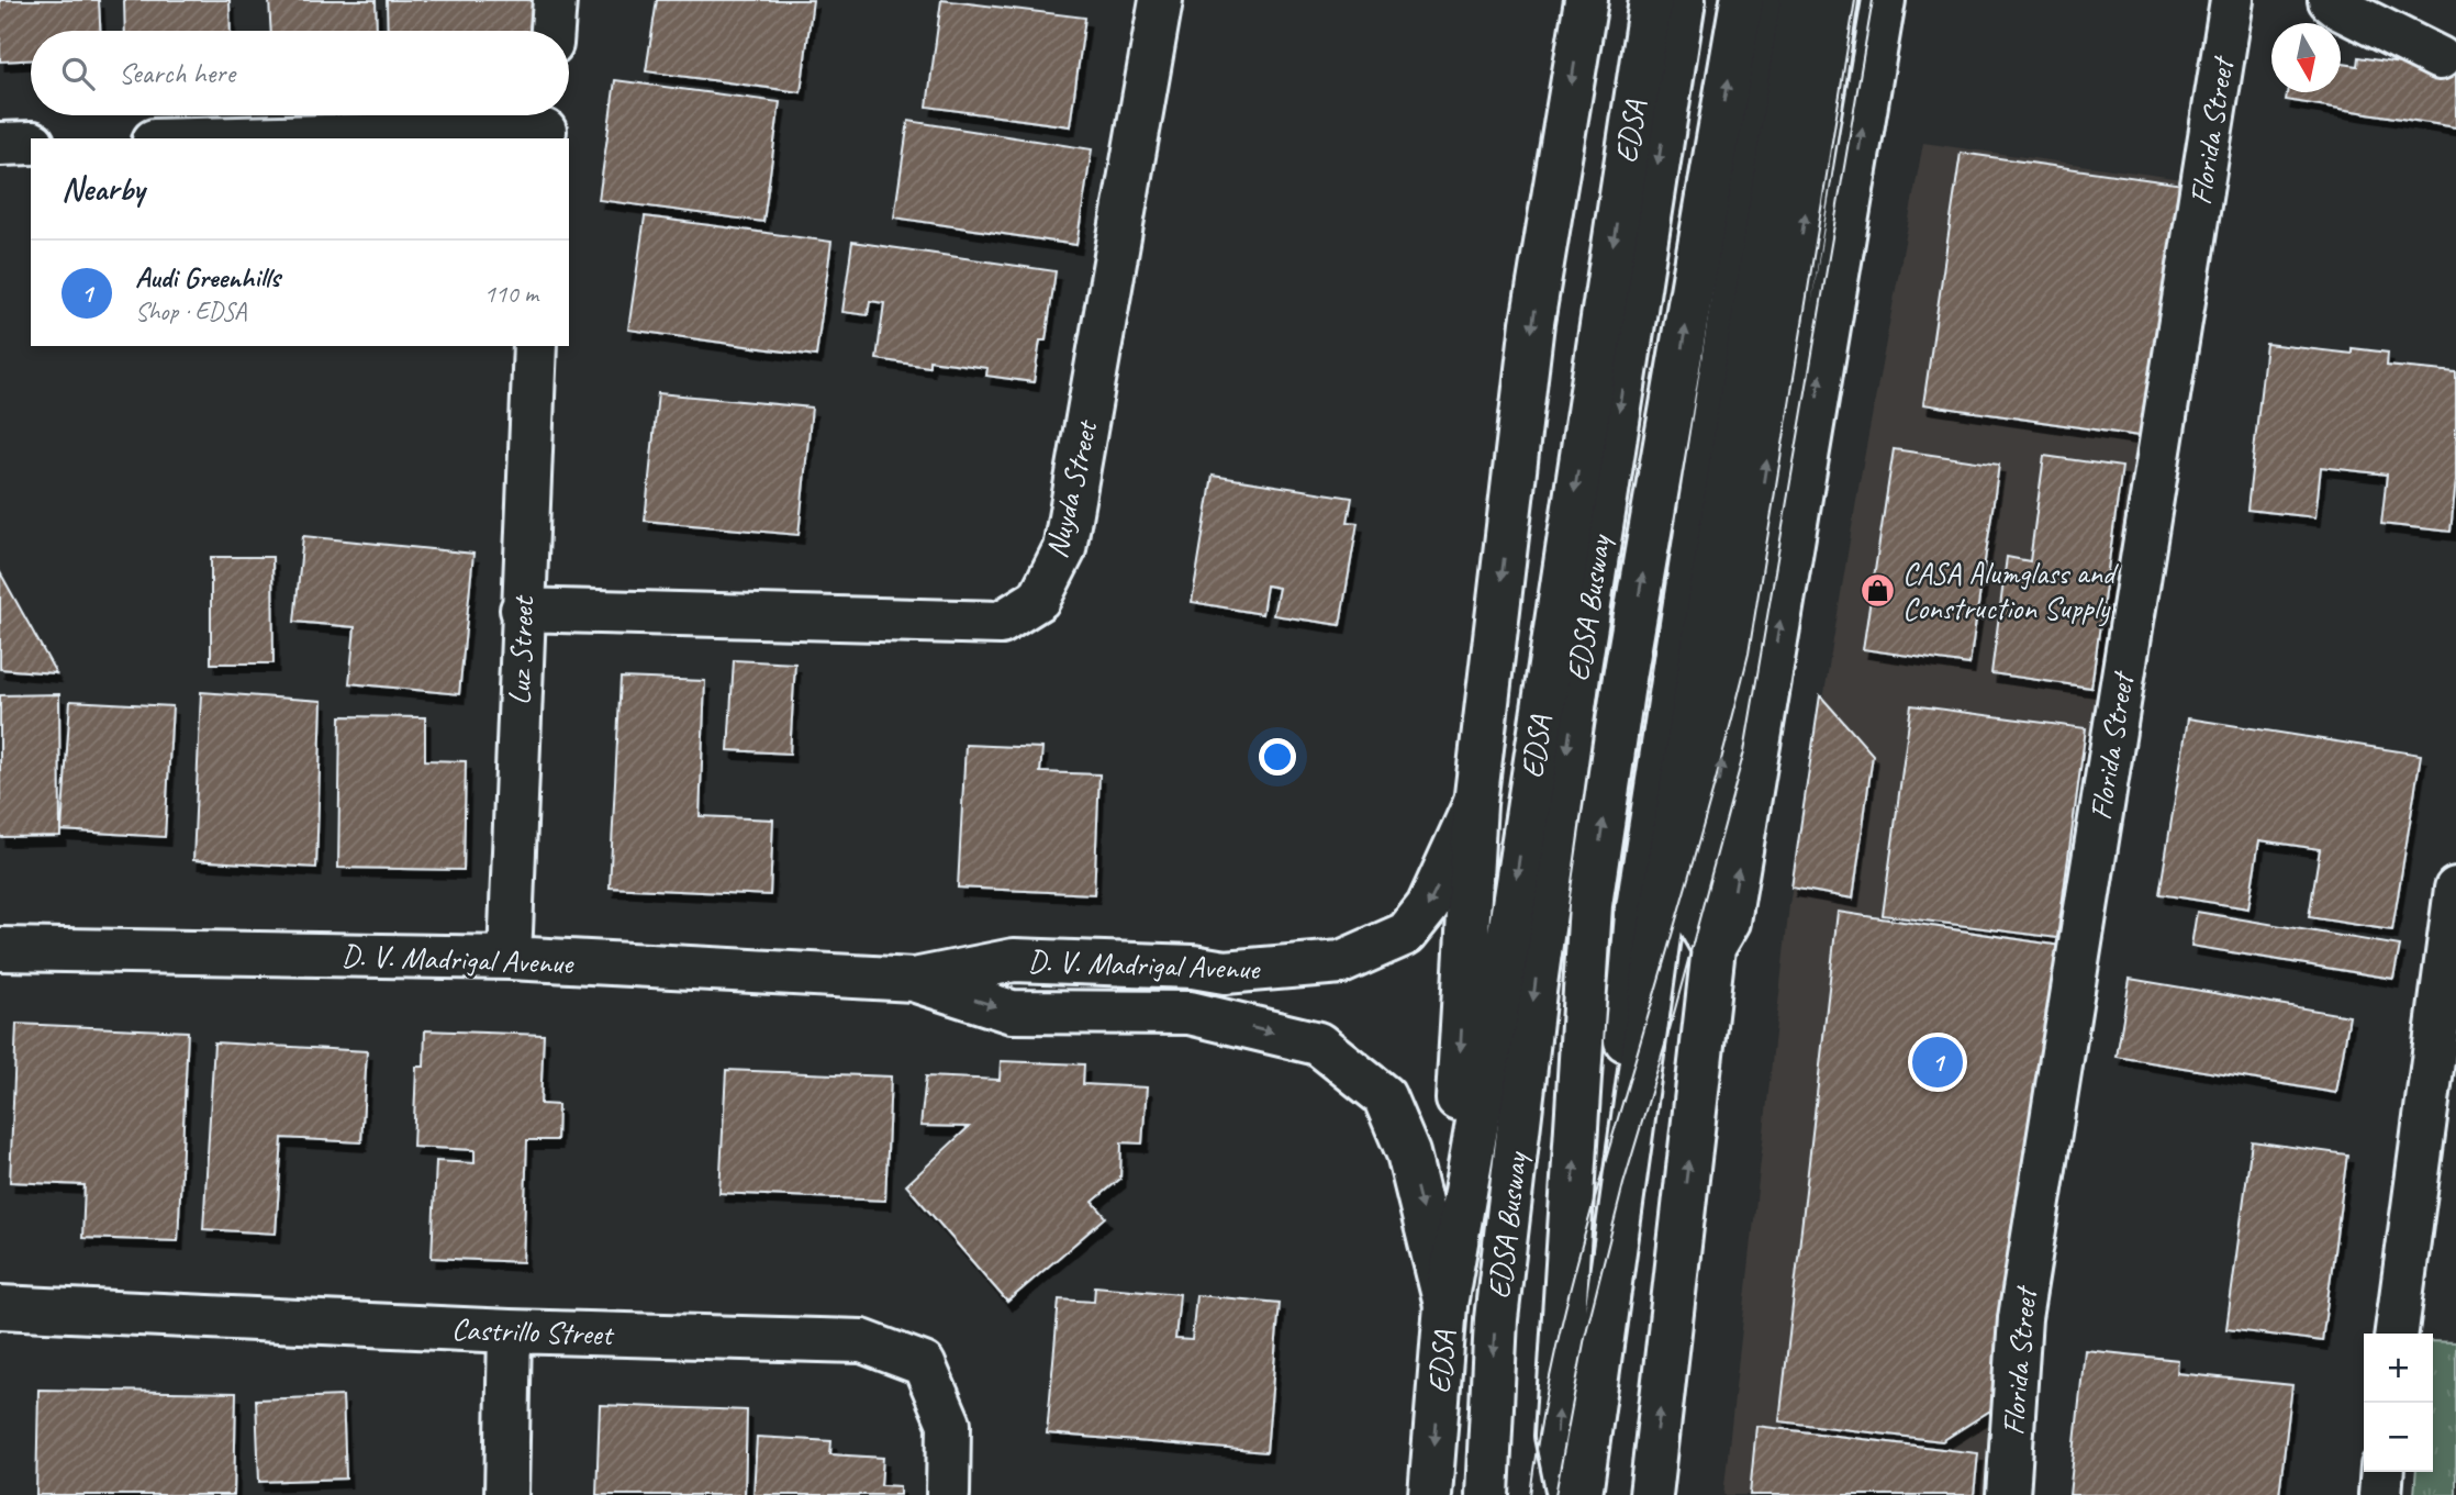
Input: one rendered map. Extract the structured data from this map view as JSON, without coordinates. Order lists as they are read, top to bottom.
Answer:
{
  "streets": {
    "main road": [
      "EDSA",
      "Florida Street",
      "Nuyda Street",
      "EDSA Busway",
      "Luz Street",
      "D. V. Madrigal Avenue",
      "Castrillo Street"
    ]
  },
  "crossings": [
    ["EDSA", "EDSA Busway"],
    ["EDSA", "D. V. Madrigal Avenue"],
    ["Nuyda Street", "Luz Street"],
    ["Luz Street", "D. V. Madrigal Avenue"]
  ],
  "places": {
    "shop": ["CASA Alumglass and Construction Supply"]
  },
  "north": "bottom",
  "page": {
    "search": "Search here",
    "heading": "Nearby",
    "list": [
      {
        "mark": "1",
        "name": "Audi Greenhills",
        "note": "Shop · EDSA",
        "value": "110 m"
      }
    ],
    "pins": "1",
    "map_buttons": ["+", "−"]
  }
}
